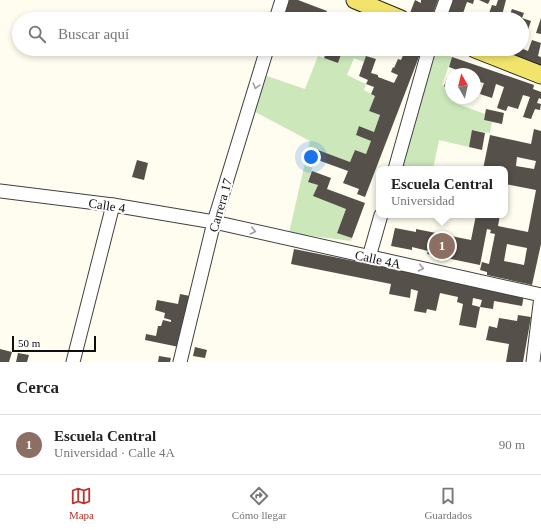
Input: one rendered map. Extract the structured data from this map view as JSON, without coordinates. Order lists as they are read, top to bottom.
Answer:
{
  "streets": {
    "street": ["Calle 4", "Carrera 17", "Calle 4A"]
  },
  "crossings": [
    ["Calle 4", "Carrera 17"],
    ["Calle 4", "Calle 4A"],
    ["Carrera 17", "Calle 4A"]
  ],
  "one_way": ["Carrera 17", "Calle 4A"],
  "scale_bar": "50 m",
  "north": "top",
  "page": {
    "search": "Buscar aquí",
    "popup": ["Escuela Central", "Universidad"],
    "pins": "1",
    "scale": "50 m",
    "heading": "Cerca",
    "list": [
      {
        "mark": "1",
        "name": "Escuela Central",
        "note": "Universidad · Calle 4A",
        "value": "90 m"
      }
    ],
    "nav": ["Mapa", "Cómo llegar", "Guardados"]
  }
}
